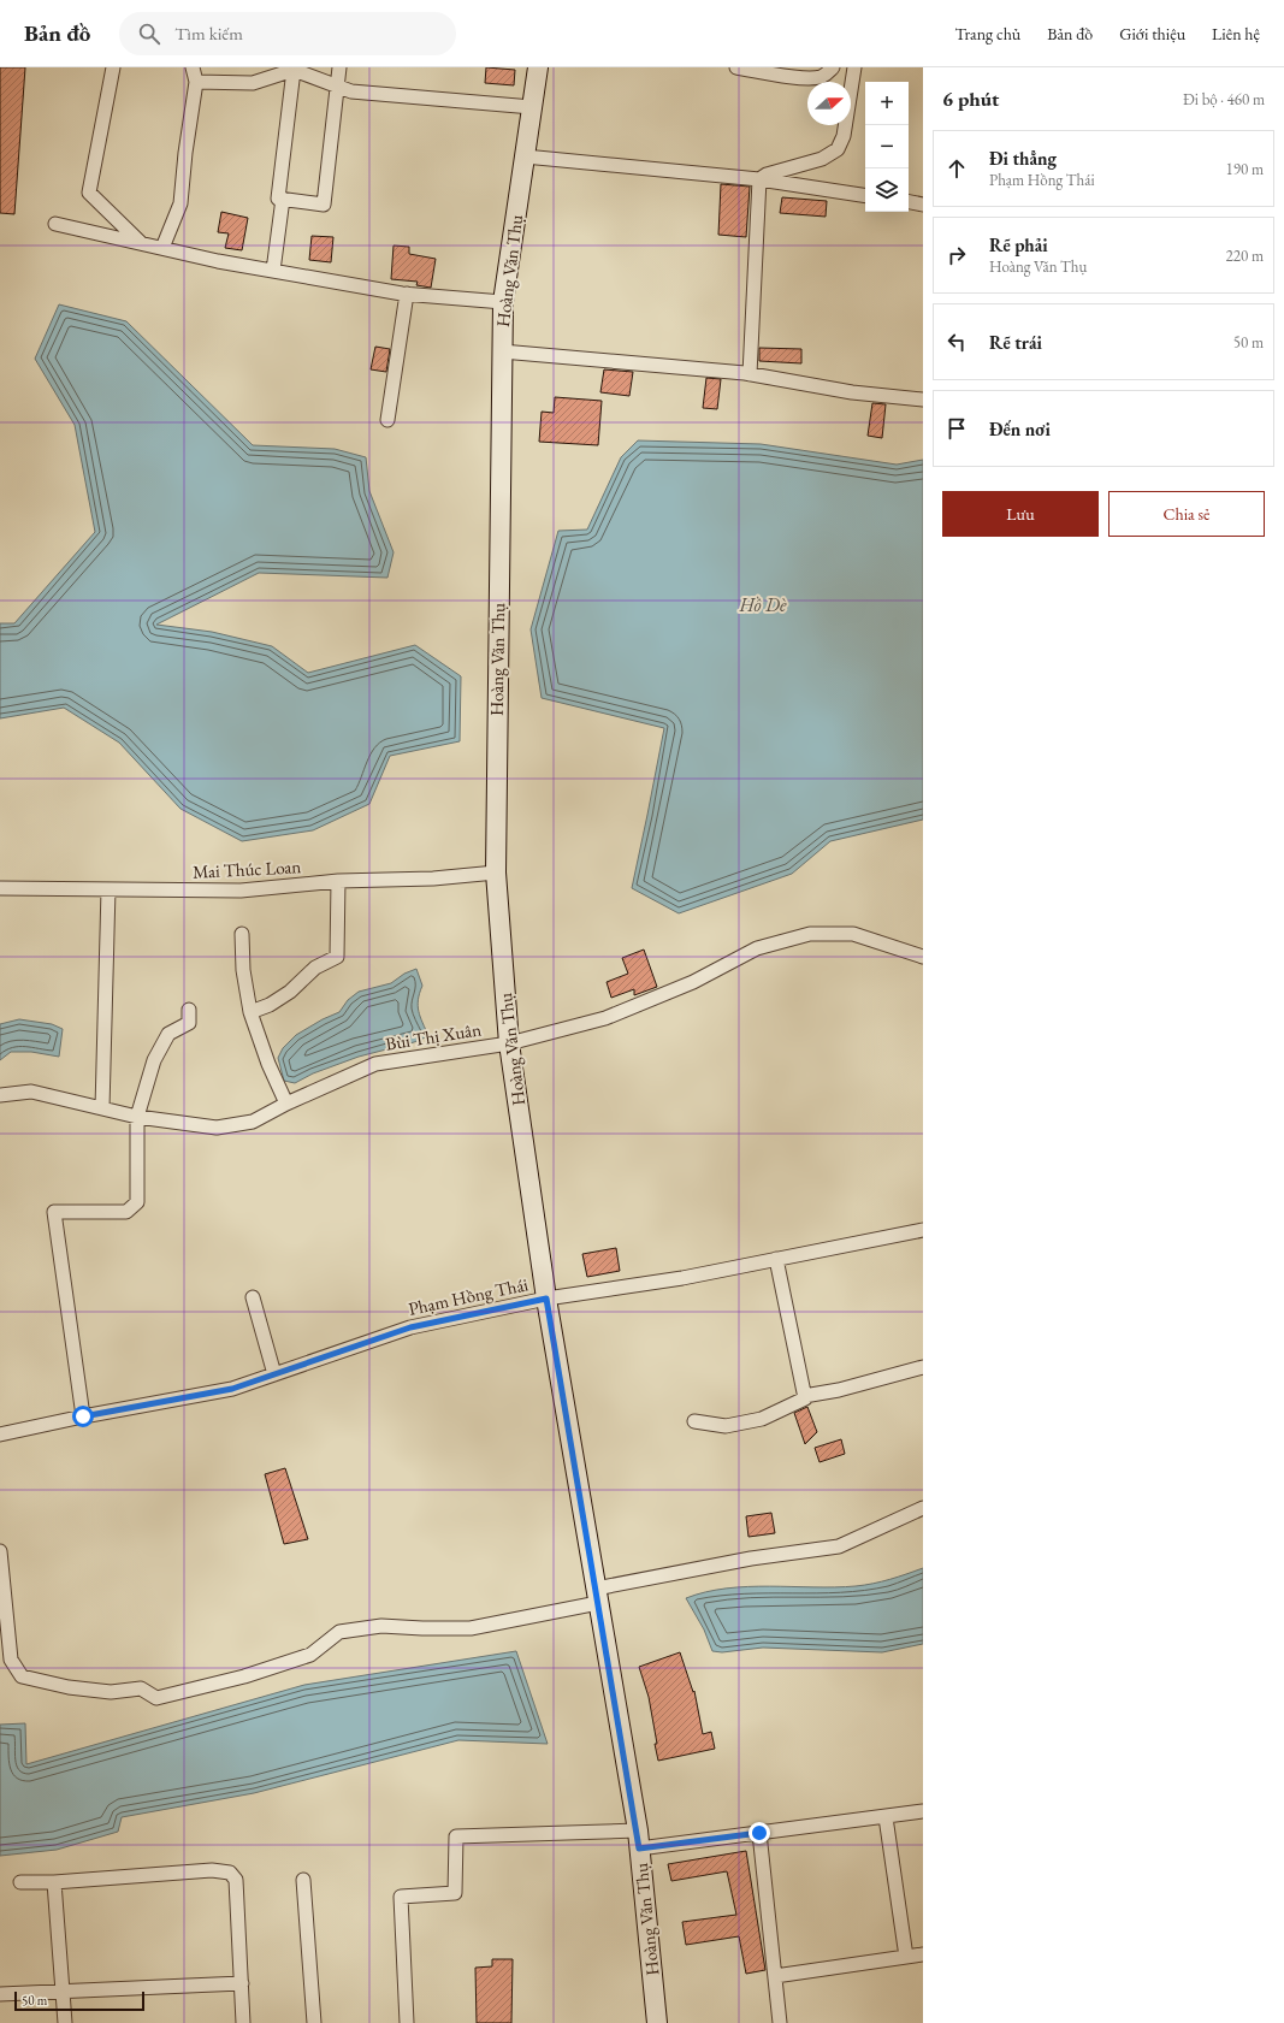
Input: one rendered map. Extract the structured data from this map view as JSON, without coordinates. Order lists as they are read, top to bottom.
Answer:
{
  "streets": {
    "main road": ["Hoàng Văn Thụ"],
    "street": ["Mai Thúc Loan", "Bùi Thị Xuân", "Phạm Hồng Thái"]
  },
  "crossings": [
    ["Hoàng Văn Thụ", "Mai Thúc Loan"],
    ["Hoàng Văn Thụ", "Bùi Thị Xuân"],
    ["Hoàng Văn Thụ", "Phạm Hồng Thái"]
  ],
  "water": ["Hồ Dè"],
  "scale_bar": "50 m",
  "north": "right",
  "page": {
    "header": "Bản đồ",
    "search": "Tìm kiếm",
    "nav": [
      "Trang chủ",
      "Bản đồ",
      "Giới thiệu",
      "Liên hệ"
    ],
    "heading": ["6 phút", "Đi bộ · 460 m"],
    "map_buttons": ["+", "−"],
    "list": [
      ["Đi thẳng", "Phạm Hồng Thái", "190 m"],
      ["Rẽ phải", "Hoàng Văn Thụ", "220 m"],
      ["Rẽ trái", "50 m"],
      "Đến nơi"
    ],
    "buttons": ["Lưu", "Chia sẻ"],
    "scale": "50 m"
  }
}
